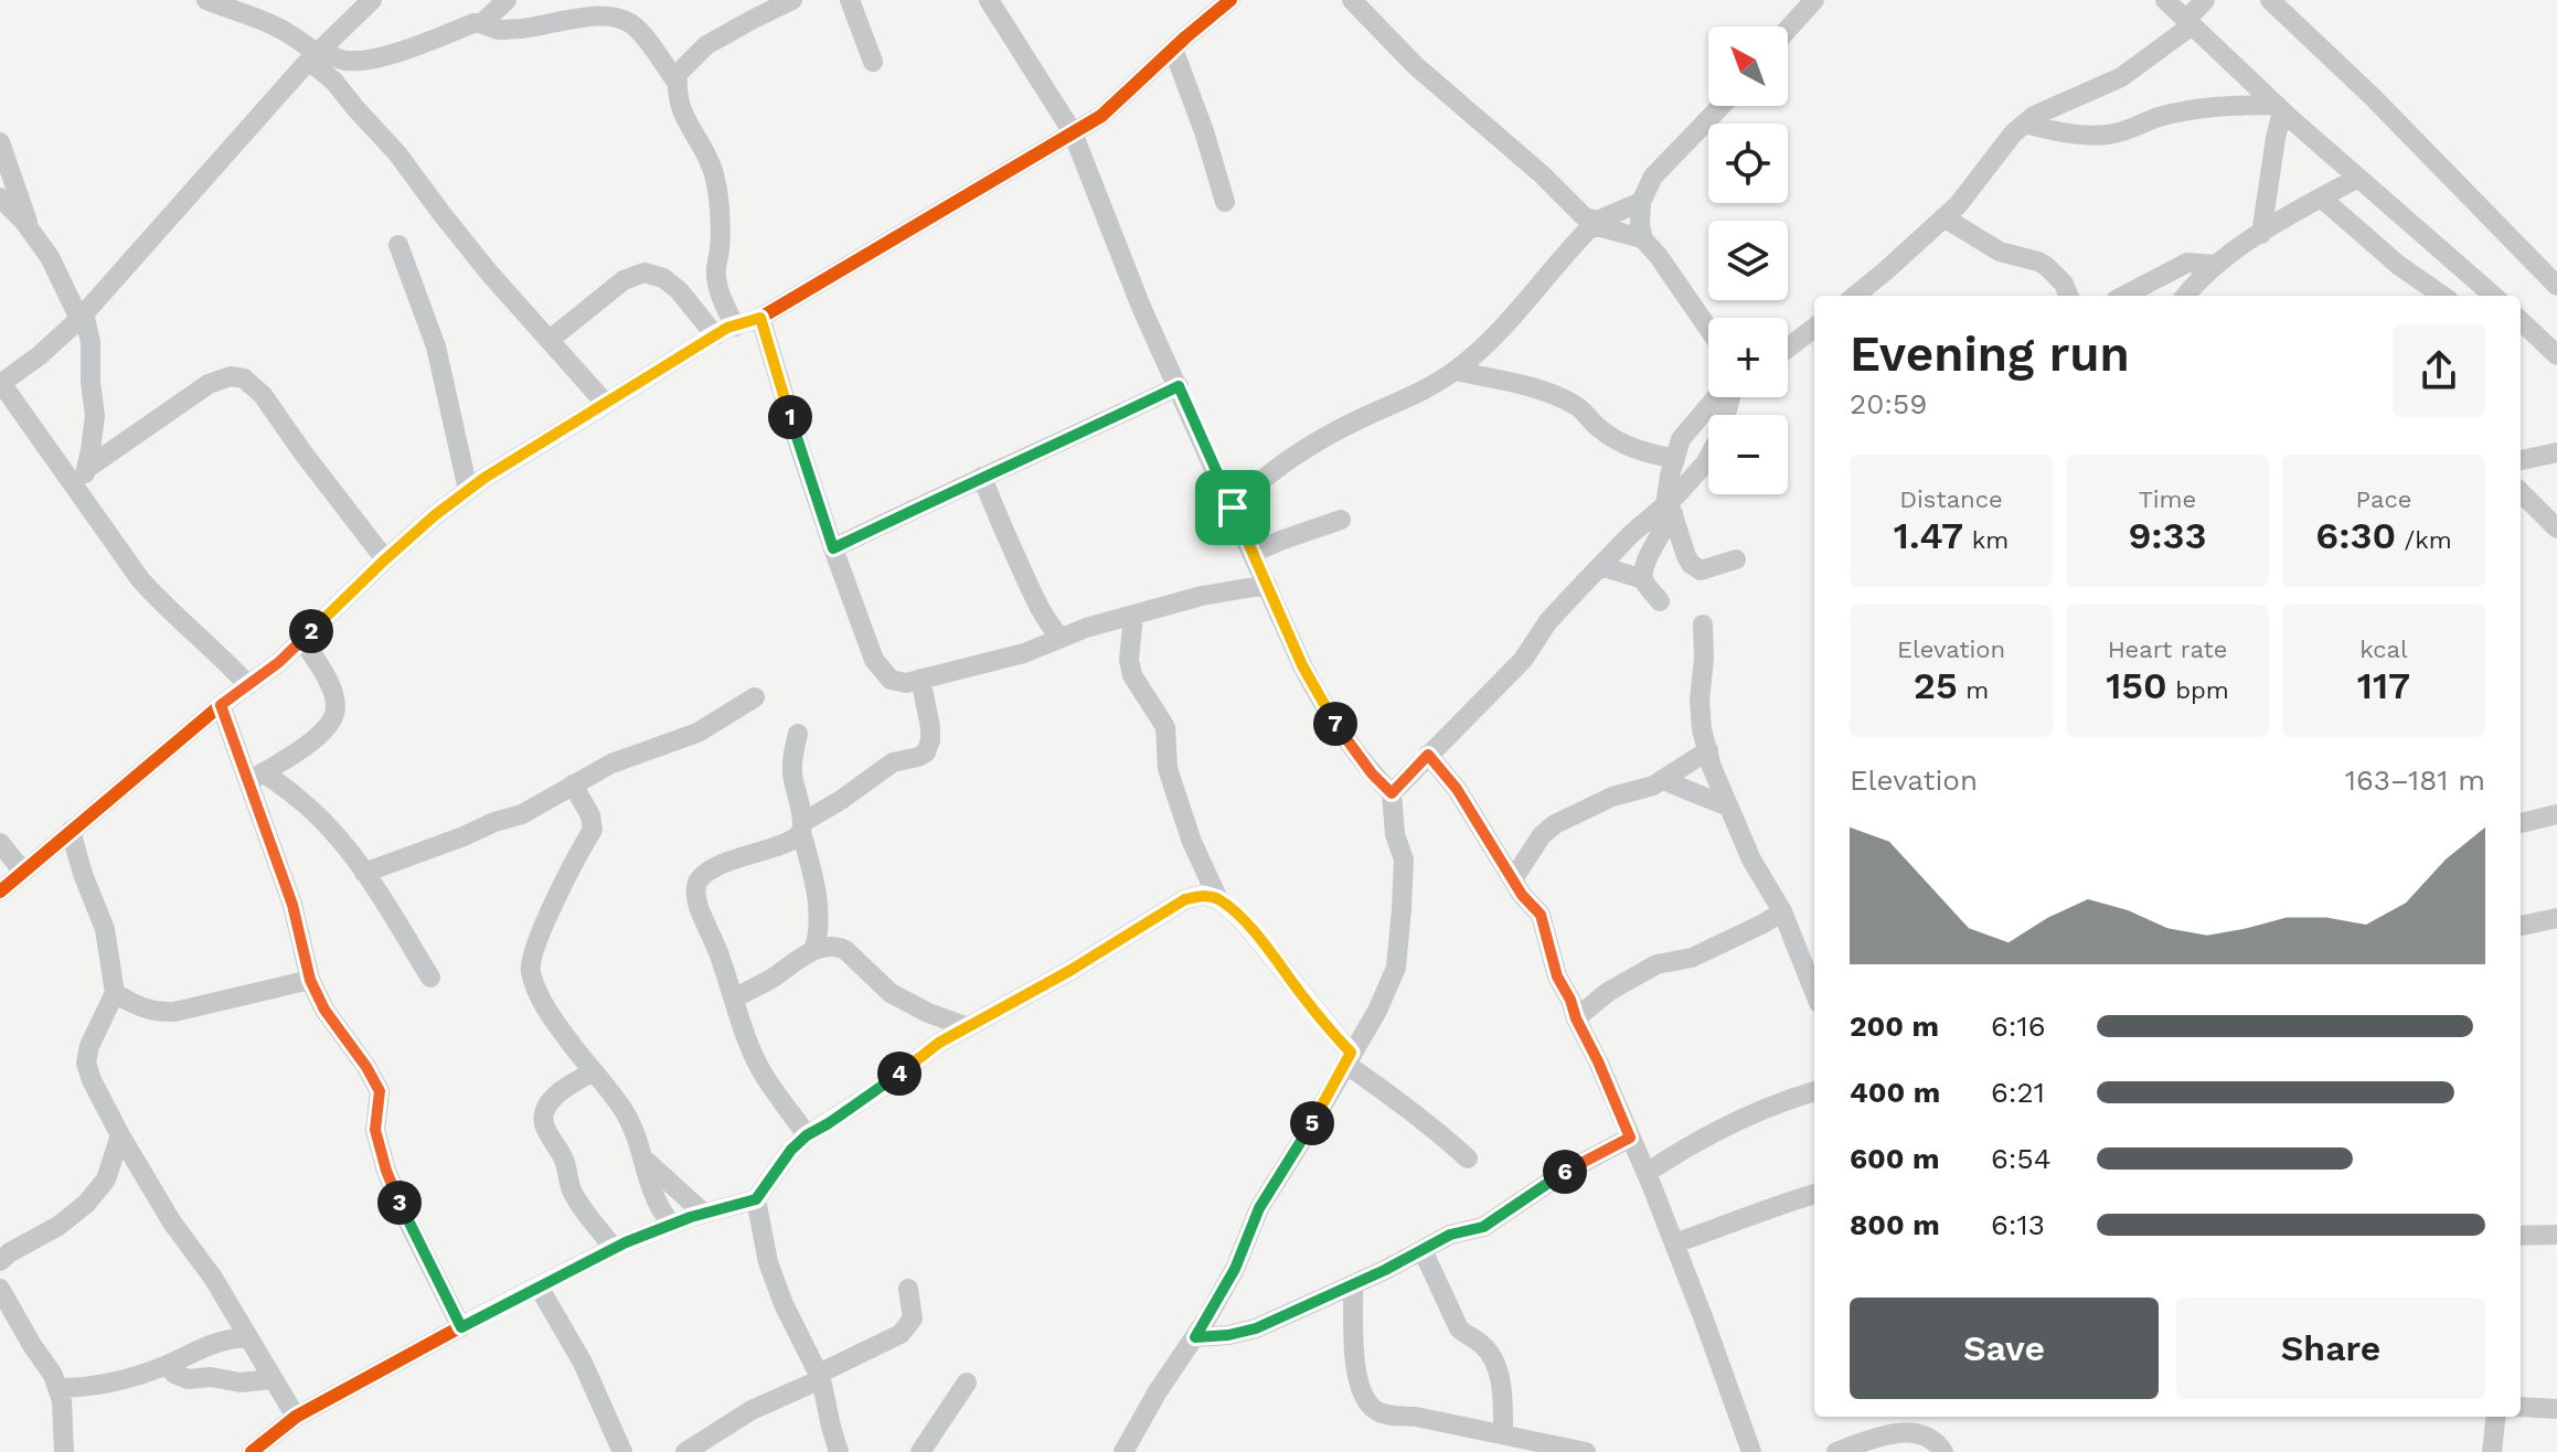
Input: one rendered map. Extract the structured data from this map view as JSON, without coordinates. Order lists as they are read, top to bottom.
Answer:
{
  "north": "top left",
  "page": {
    "map_buttons": ["+", "−"],
    "heading": ["Evening run", "20:59"],
    "pins": [
      "1",
      "2",
      "7",
      "4",
      "5",
      "6",
      "3"
    ],
    "stats": [
      ["Distance", "1.47 km"],
      ["Time", "9:33"],
      ["Pace", "6:30 /km"],
      ["Elevation", "25 m"],
      ["Heart rate", "150 bpm"],
      ["kcal", "117"]
    ],
    "chart": ["Elevation", "163–181 m"],
    "list": [
      {
        "name": "200 m",
        "note": "6:16"
      },
      {
        "name": "400 m",
        "note": "6:21"
      },
      {
        "name": "600 m",
        "note": "6:54"
      },
      {
        "name": "800 m",
        "note": "6:13"
      }
    ],
    "buttons": ["Save", "Share"]
  }
}
